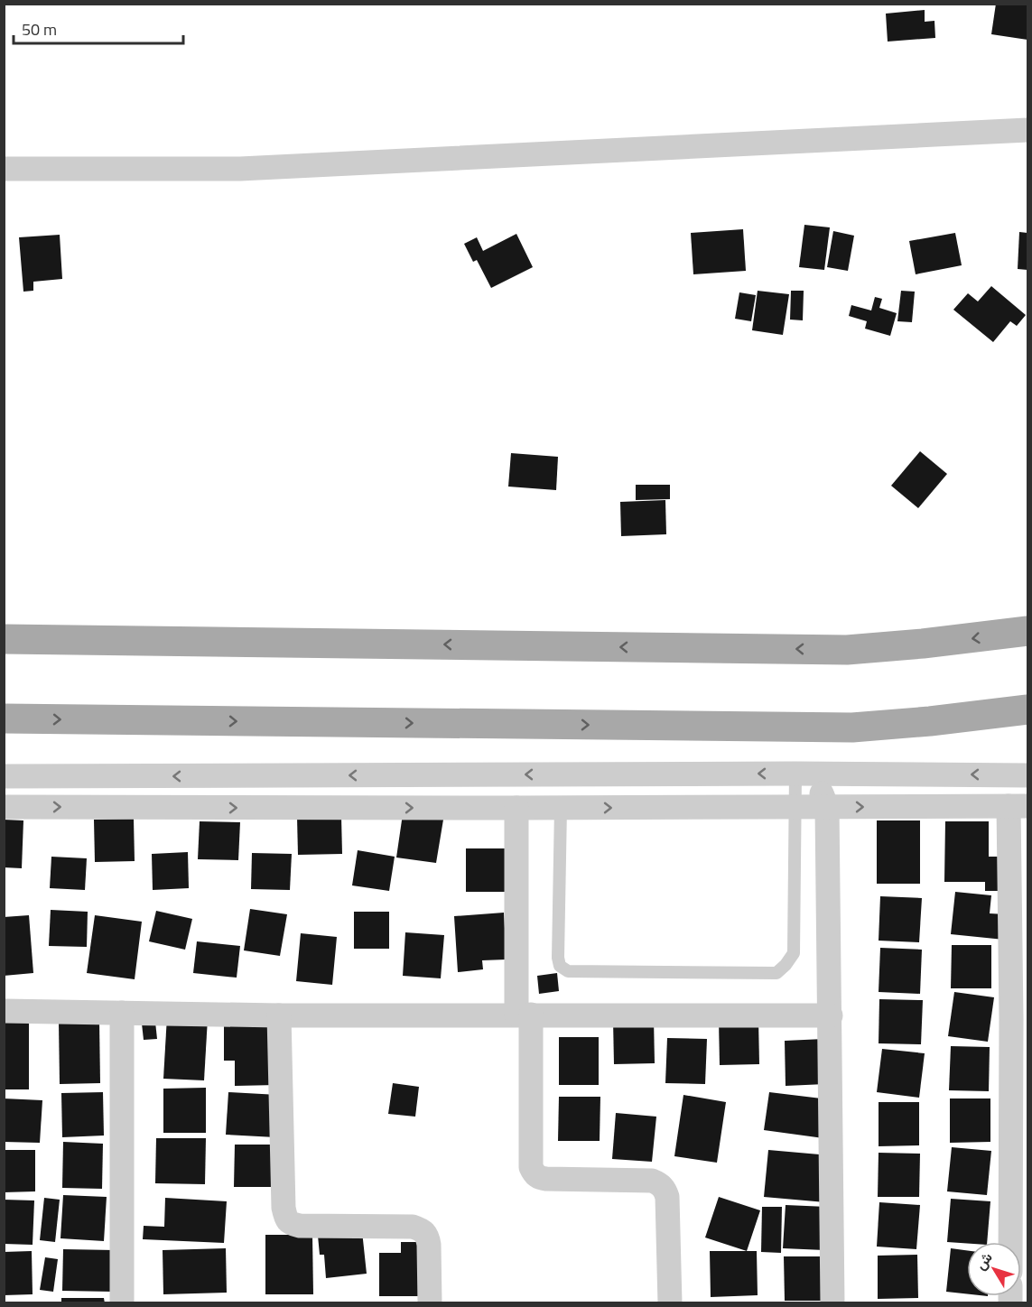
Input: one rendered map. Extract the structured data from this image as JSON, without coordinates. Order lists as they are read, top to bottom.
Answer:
{
  "scale_bar": "50 m",
  "north": "top left"
}
